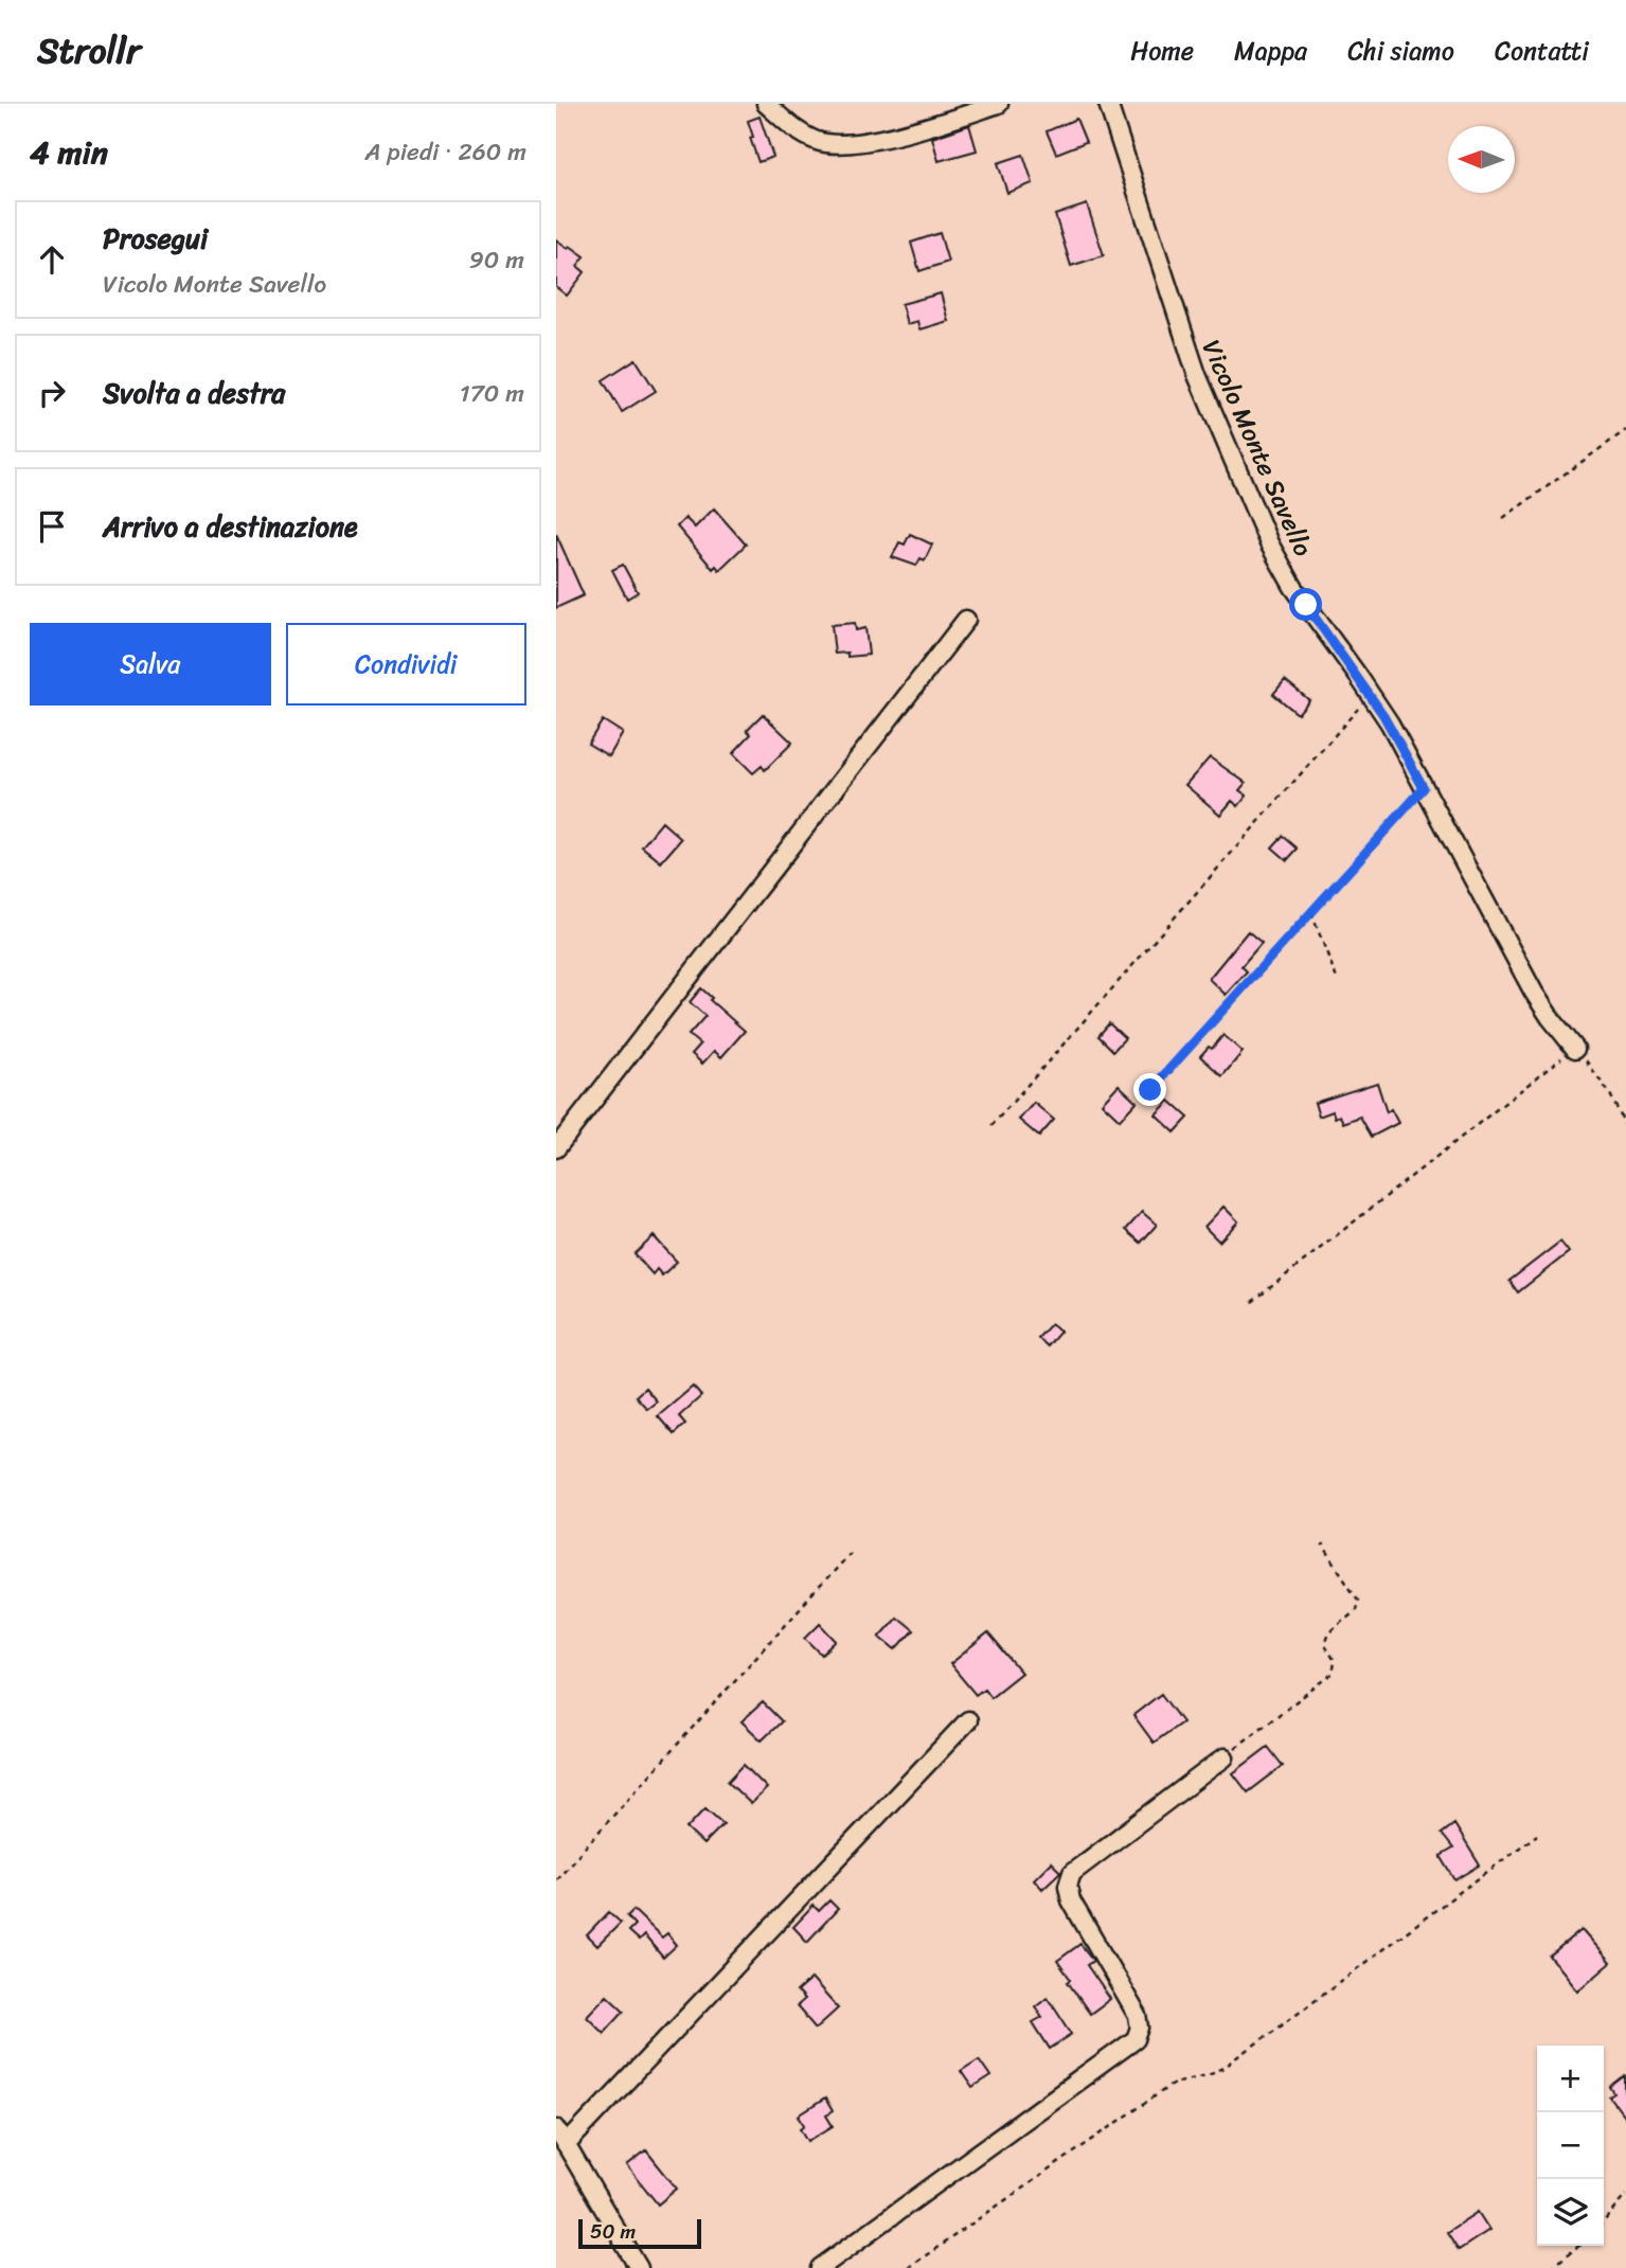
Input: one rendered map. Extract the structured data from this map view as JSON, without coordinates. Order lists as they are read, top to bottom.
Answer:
{
  "streets": {
    "street": ["Vicolo Monte Savello"]
  },
  "scale_bar": "50 m",
  "north": "left",
  "page": {
    "header": "Strollr",
    "nav": [
      "Home",
      "Mappa",
      "Chi siamo",
      "Contatti"
    ],
    "heading": ["4 min", "A piedi · 260 m"],
    "list": [
      ["Prosegui", "Vicolo Monte Savello", "90 m"],
      ["Svolta a destra", "170 m"],
      "Arrivo a destinazione"
    ],
    "buttons": ["Salva", "Condividi"],
    "map_buttons": ["+", "−"],
    "scale": "50 m"
  }
}
